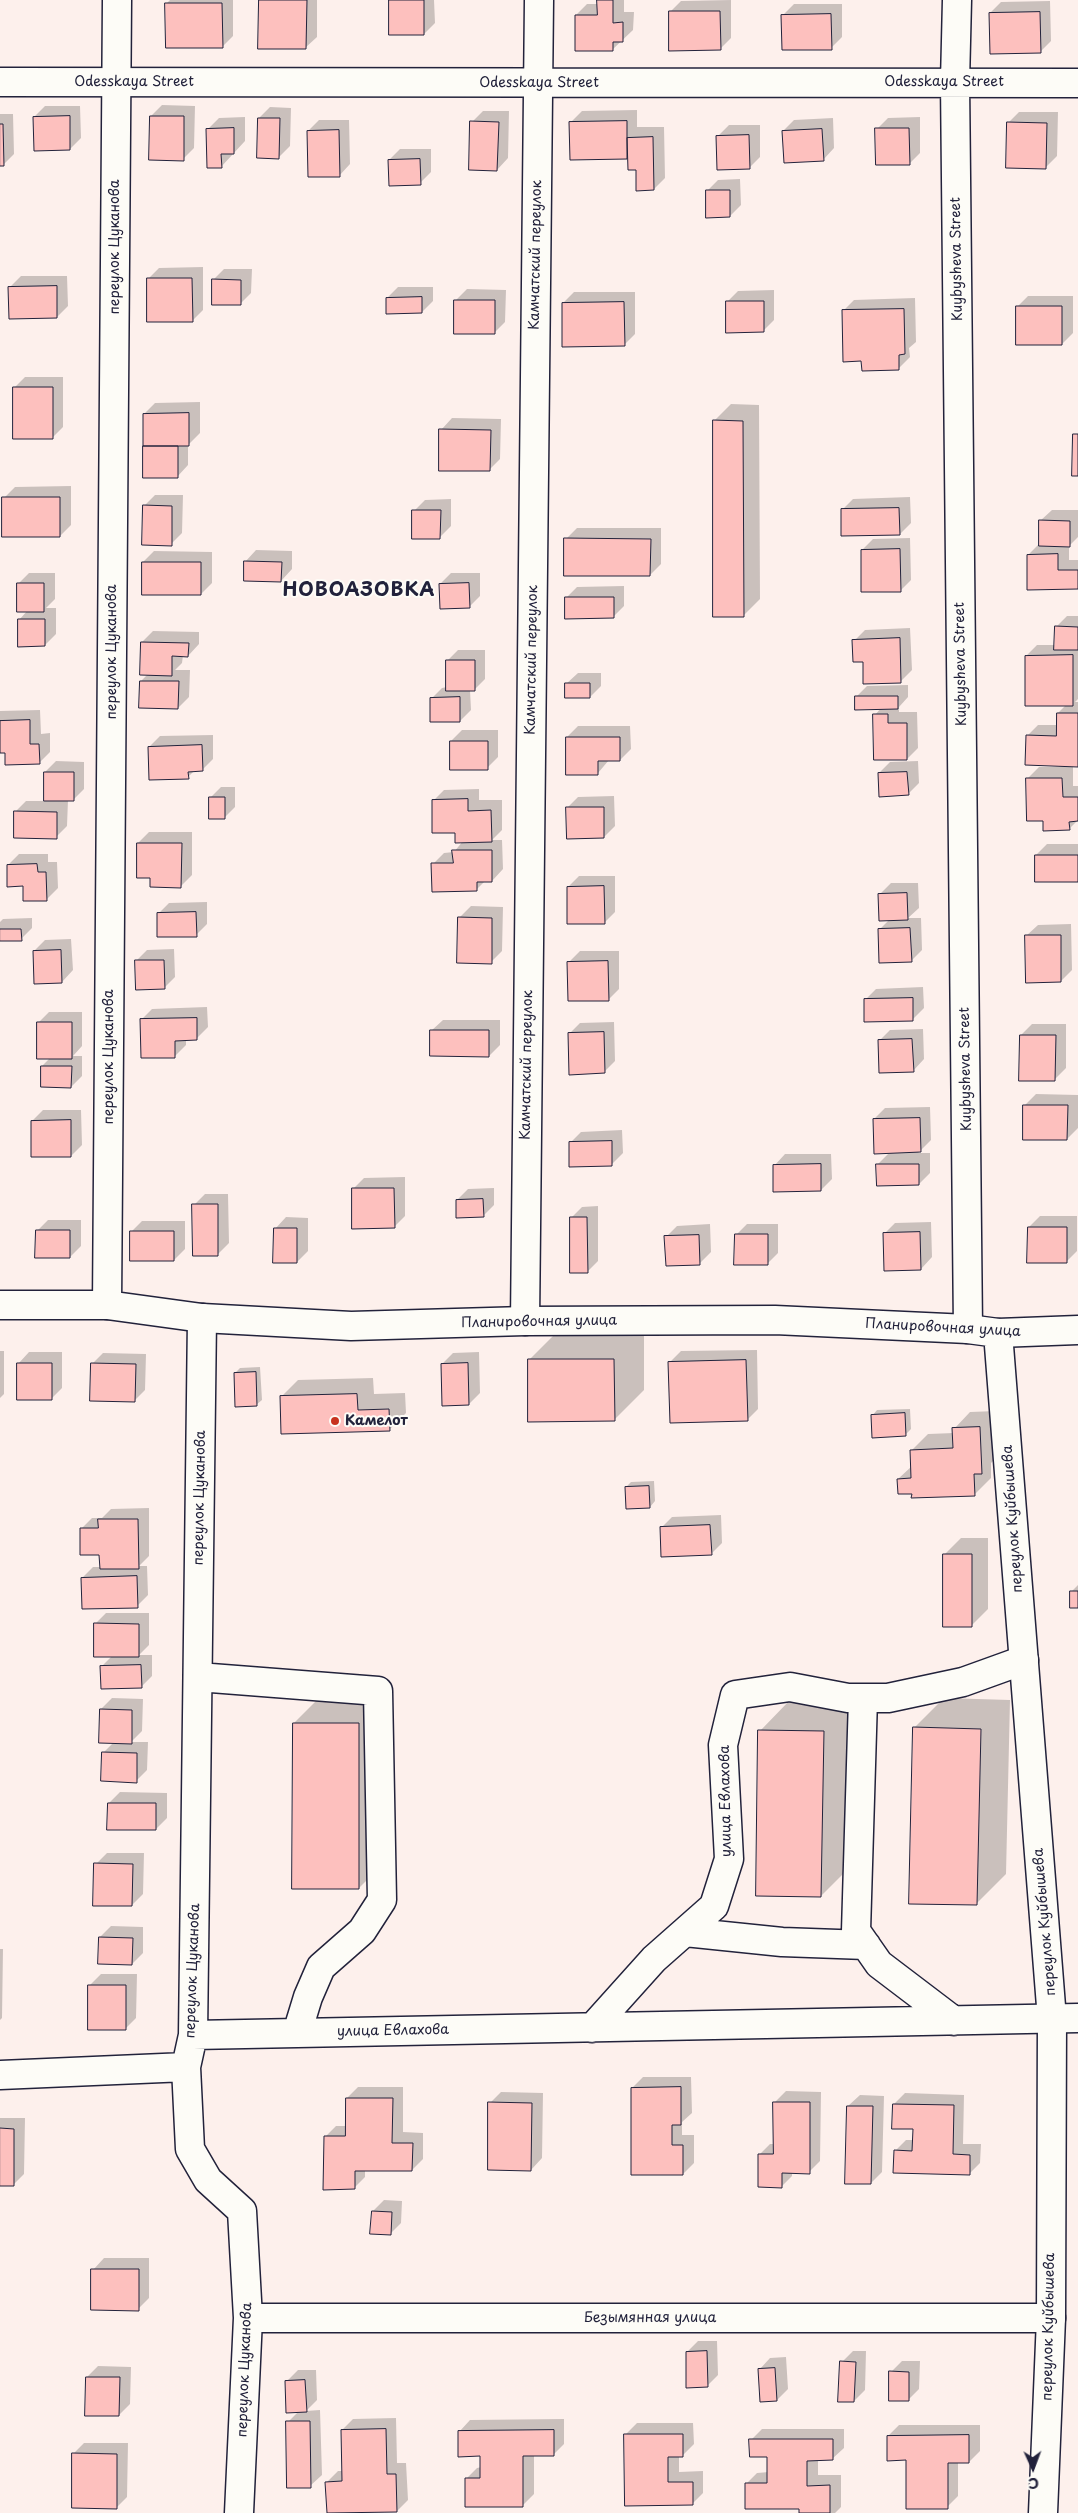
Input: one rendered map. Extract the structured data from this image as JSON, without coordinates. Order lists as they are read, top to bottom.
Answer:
{
  "streets": {
    "street": [
      "Odesskaya Street",
      "переулок Цуканова",
      "Камчатский переулок",
      "Kuybysheva Street",
      "Планировочная улица",
      "переулок Куйбышева",
      "улица Евлахова",
      "Безымянная улица"
    ]
  },
  "crossings": [
    ["Odesskaya Street", "переулок Цуканова"],
    ["Odesskaya Street", "Камчатский переулок"],
    ["Odesskaya Street", "Kuybysheva Street"],
    ["переулок Цуканова", "Планировочная улица"],
    ["переулок Цуканова", "улица Евлахова"],
    ["переулок Цуканова", "Безымянная улица"],
    ["Камчатский переулок", "Планировочная улица"],
    ["Kuybysheva Street", "Планировочная улица"],
    ["Планировочная улица", "переулок Куйбышева"],
    ["переулок Куйбышева", "улица Евлахова"],
    ["переулок Куйбышева", "Безымянная улица"]
  ],
  "districts": ["НОВОАЗОВКА"],
  "places": ["Камелот"],
  "north": "bottom"
}
